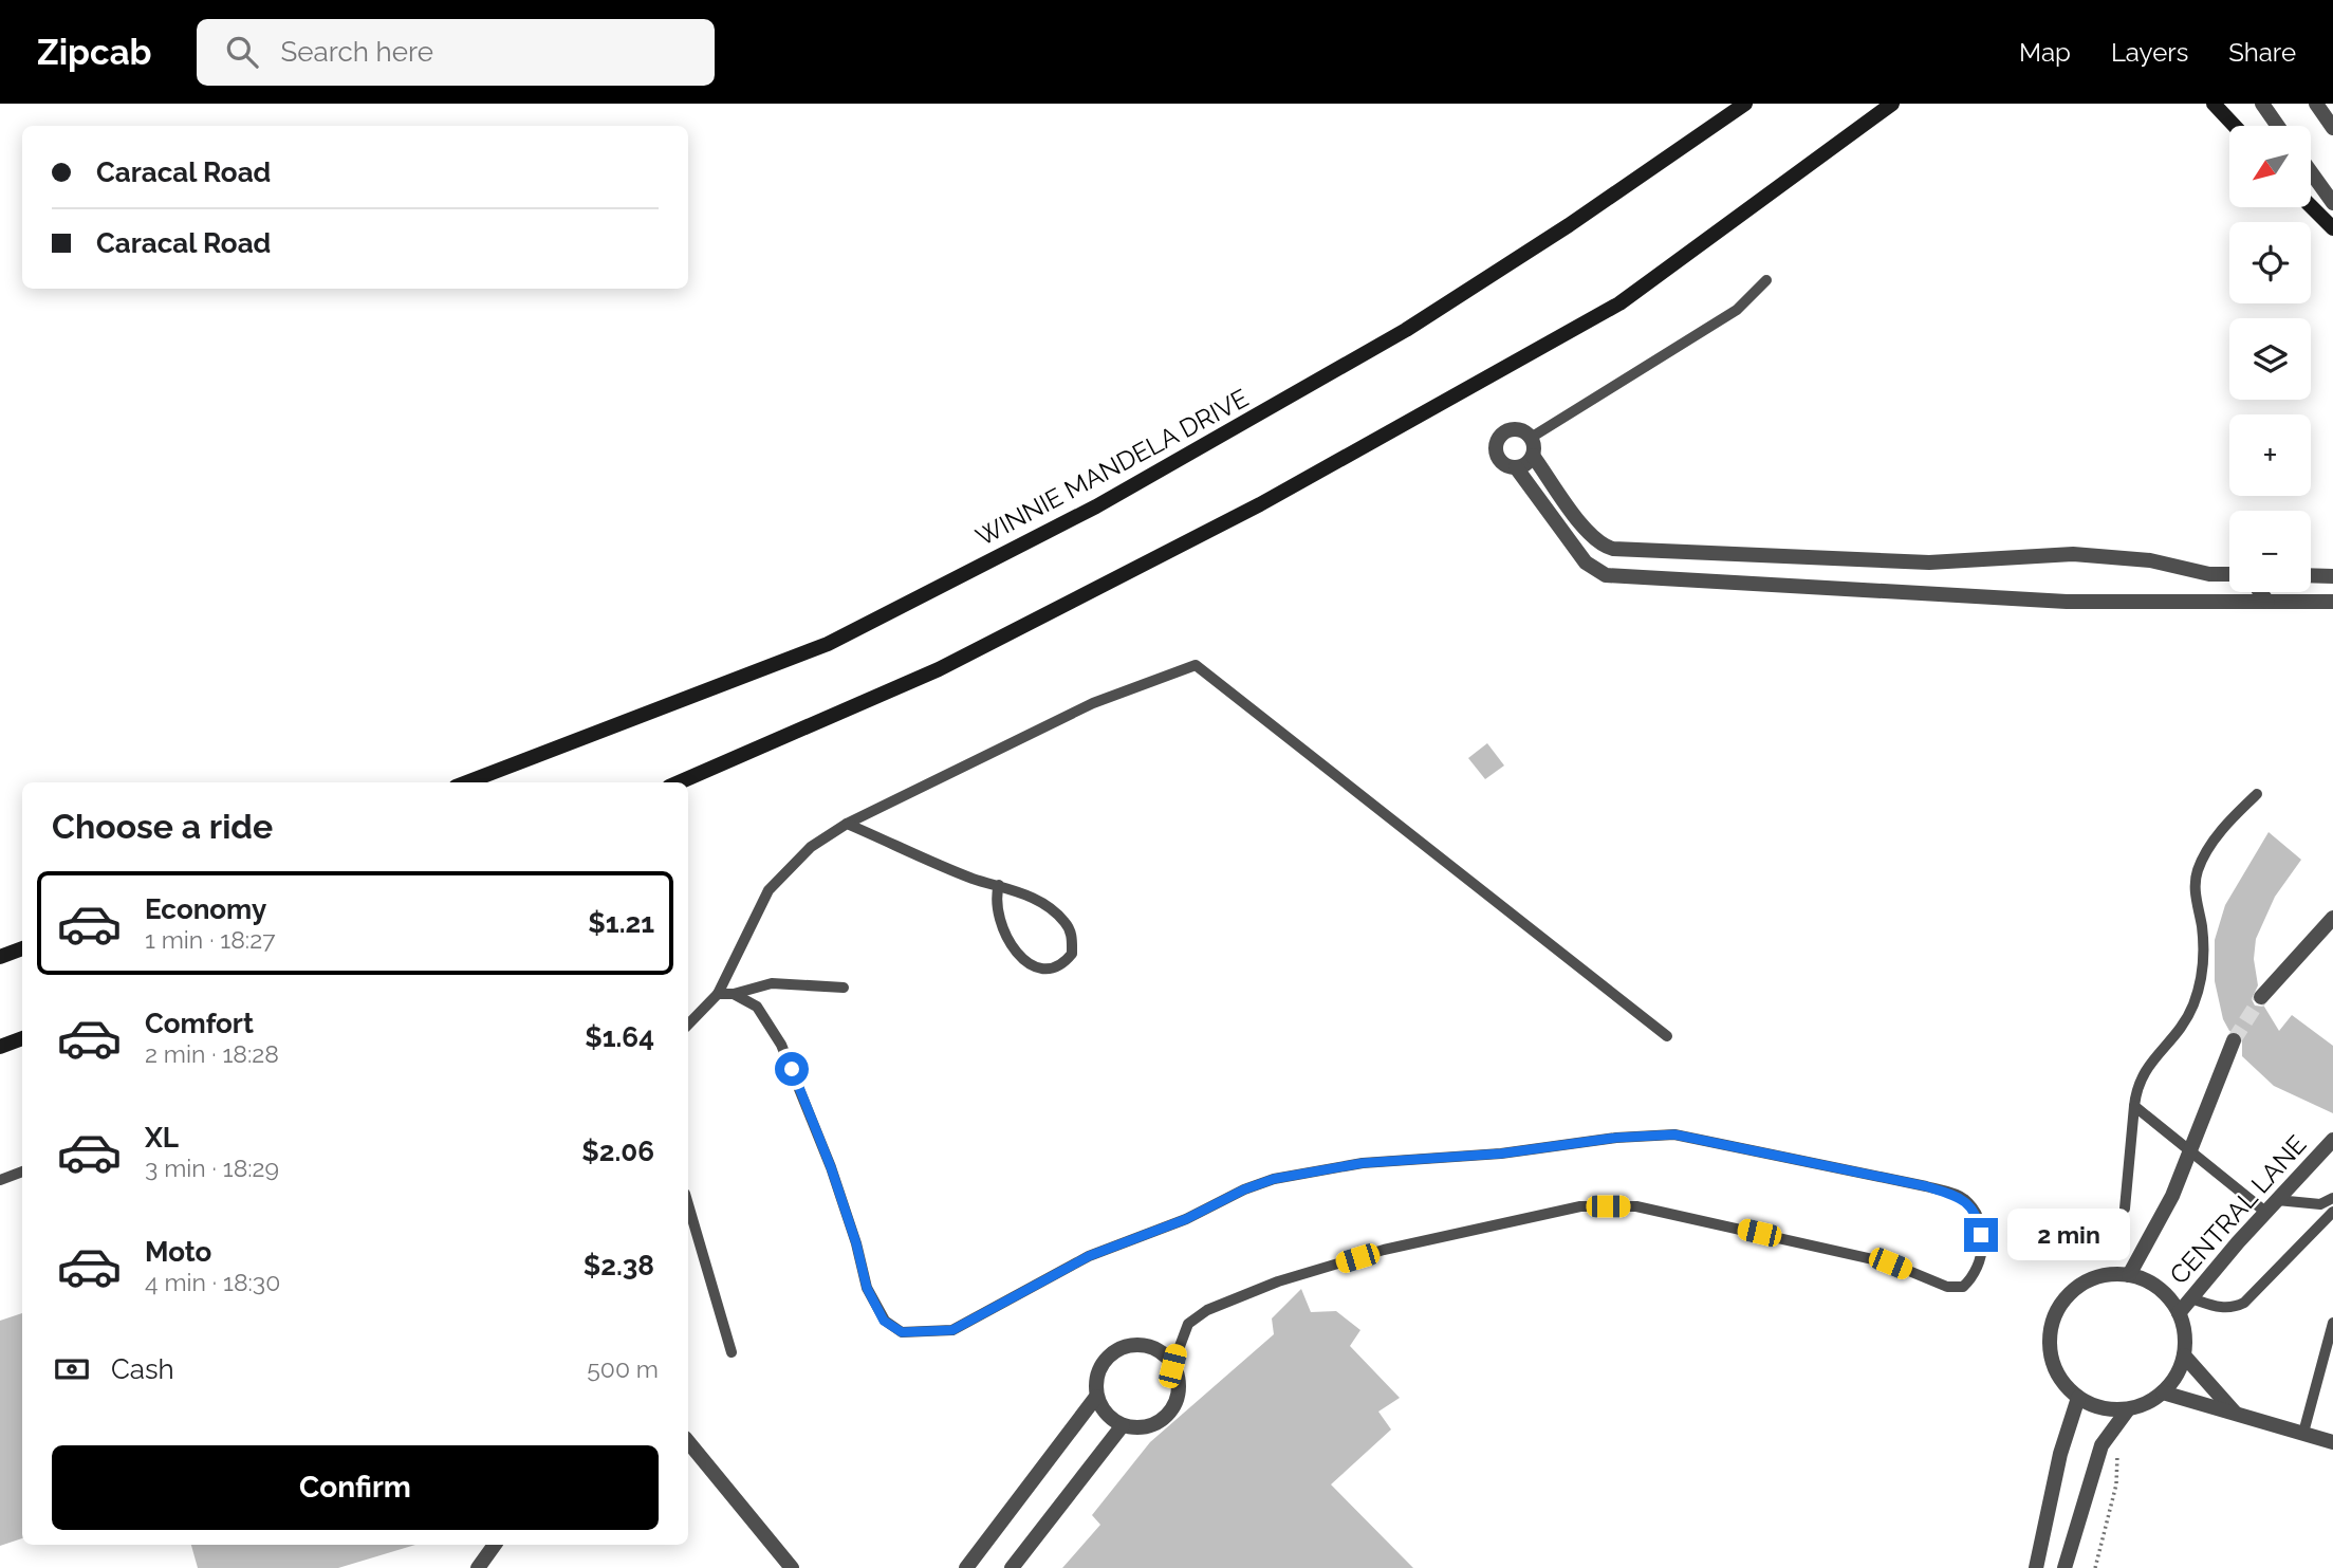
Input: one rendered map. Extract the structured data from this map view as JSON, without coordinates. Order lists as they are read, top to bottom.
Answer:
{
  "streets": {
    "main road": ["WINNIE MANDELA DRIVE"],
    "street": ["CENTRAL LANE"]
  },
  "north": "bottom left",
  "page": {
    "header": "Zipcab",
    "search": "Search here",
    "nav": ["Map", "Layers", "Share"],
    "map_buttons": ["+", "−"],
    "banner": ["Caracal Road", "Caracal Road"],
    "heading": "Choose a ride",
    "list": [
      {
        "name": "Economy",
        "note": "1 min · 18:27",
        "value": "$1.21"
      },
      {
        "name": "Comfort",
        "note": "2 min · 18:28",
        "value": "$1.64"
      },
      {
        "name": "XL",
        "note": "3 min · 18:29",
        "value": "$2.06"
      },
      {
        "name": "Moto",
        "note": "4 min · 18:30",
        "value": "$2.38"
      }
    ],
    "bubble": "2 min",
    "pay": ["Cash", "500 m"],
    "buttons": "Confirm"
  }
}
